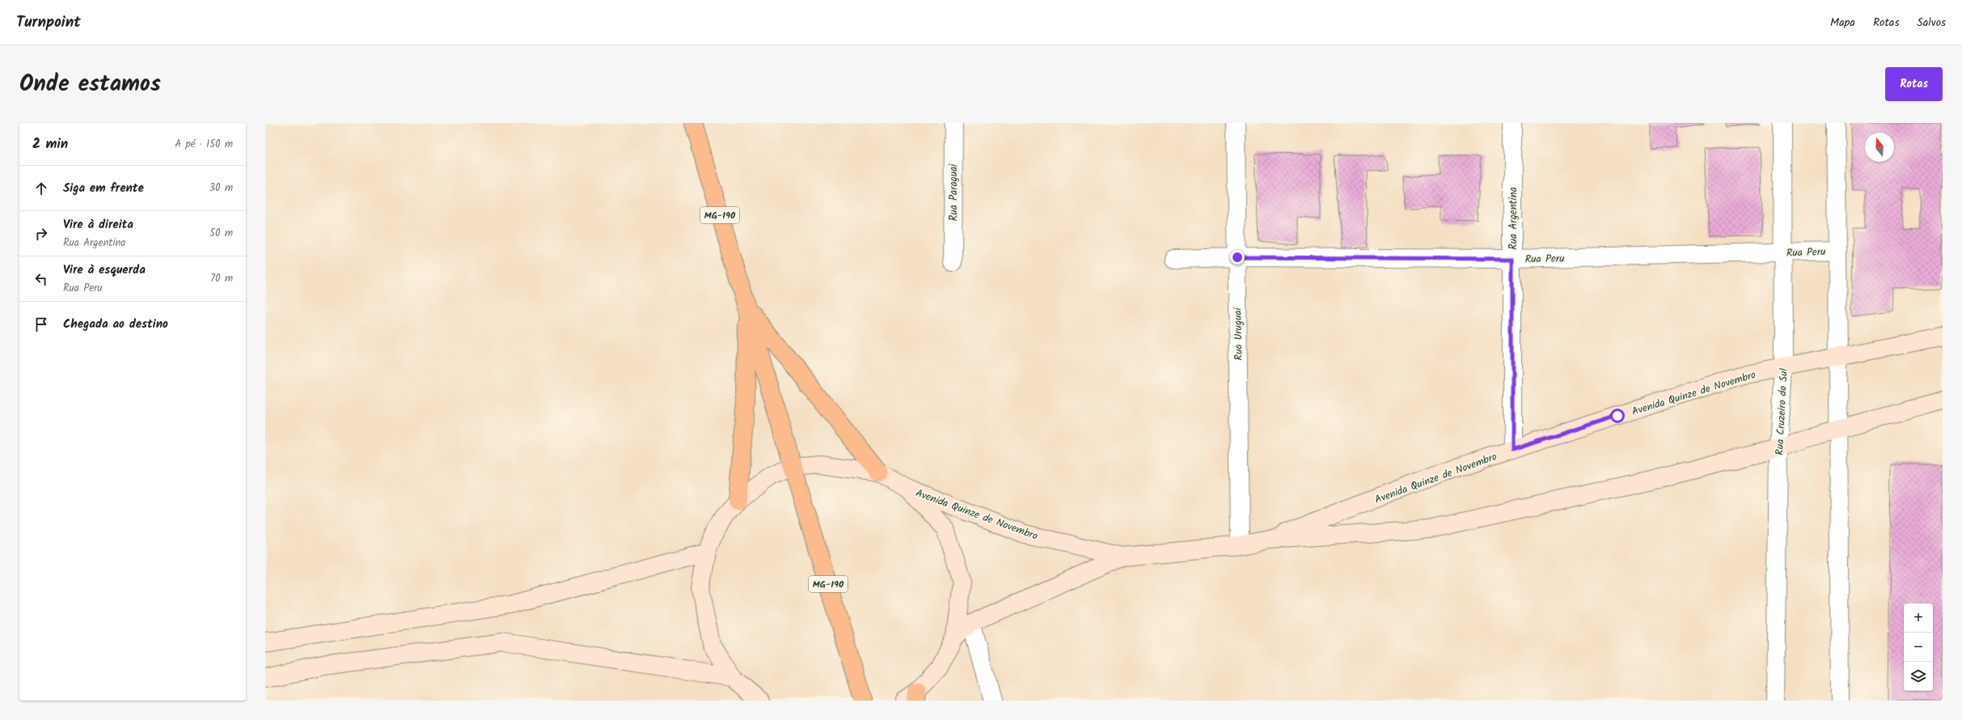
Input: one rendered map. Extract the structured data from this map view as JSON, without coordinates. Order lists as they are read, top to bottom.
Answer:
{
  "streets": {
    "main road": ["MG-190", "Avenida Quinze de Novembro"],
    "street": [
      "Rua Paraguai",
      "Rua Argentina",
      "Rua Peru",
      "Rua Uruguai",
      "Rua Cruzeiro do Sul"
    ]
  },
  "crossings": [
    ["Rua Argentina", "Rua Peru"],
    ["Rua Argentina", "Avenida Quinze de Novembro"],
    ["Rua Peru", "Rua Uruguai"],
    ["Rua Peru", "Rua Cruzeiro do Sul"],
    ["Rua Uruguai", "Avenida Quinze de Novembro"],
    ["Avenida Quinze de Novembro", "Rua Cruzeiro do Sul"]
  ],
  "north": "top",
  "page": {
    "header": "Turnpoint",
    "nav": ["Mapa", "Rotas", "Salvos"],
    "title": "Onde estamos",
    "buttons": "Rotas",
    "heading": ["2 min", "A pé · 150 m"],
    "list": [
      ["Siga em frente", "30 m"],
      ["Vire à direita", "Rua Argentina", "50 m"],
      ["Vire à esquerda", "Rua Peru", "70 m"],
      "Chegada ao destino"
    ],
    "map_buttons": ["+", "−"]
  }
}
